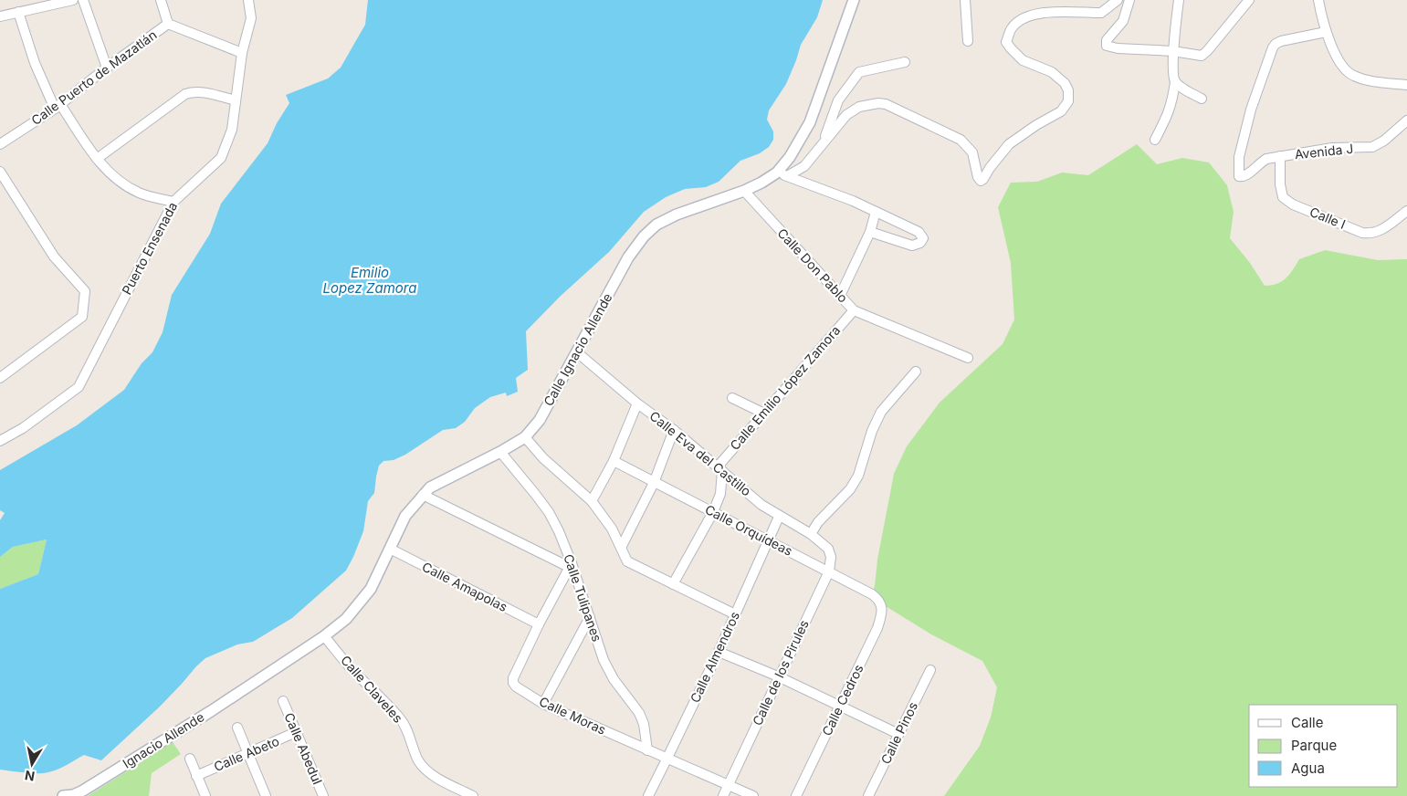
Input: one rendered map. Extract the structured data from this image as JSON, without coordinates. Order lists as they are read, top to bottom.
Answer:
{
  "streets": {
    "street": [
      "Calle Puerto de Mazatlán",
      "Avenida J",
      "Calle I",
      "Puerto Ensenada",
      "Calle Don Pablo",
      "Calle Ignacio Allende",
      "Calle Emilio López Zamora",
      "Calle Eva del Castillo",
      "Calle Orquídeas",
      "Calle Amapolas",
      "Calle Tulipanes",
      "Calle Almendros",
      "Calle de los Pirules",
      "Calle Claveles",
      "Calle Cedros",
      "Calle Moras",
      "Calle Pinos",
      "Ignacio Allende",
      "Calle Abedul",
      "Calle Abeto"
    ]
  },
  "crossings": [
    ["Calle Puerto de Mazatlán", "Puerto Ensenada"],
    ["Avenida J", "Calle I"],
    ["Calle Don Pablo", "Calle Ignacio Allende"],
    ["Calle Don Pablo", "Calle Emilio López Zamora"],
    ["Calle Ignacio Allende", "Calle Eva del Castillo"],
    ["Calle Ignacio Allende", "Calle Amapolas"],
    ["Calle Ignacio Allende", "Calle Tulipanes"],
    ["Calle Ignacio Allende", "Calle Claveles"],
    ["Calle Ignacio Allende", "Ignacio Allende"],
    ["Calle Emilio López Zamora", "Calle Eva del Castillo"],
    ["Calle Eva del Castillo", "Calle Almendros"],
    ["Calle Eva del Castillo", "Calle de los Pirules"],
    ["Calle Orquídeas", "Calle Almendros"],
    ["Calle Orquídeas", "Calle de los Pirules"],
    ["Calle Orquídeas", "Calle Cedros"],
    ["Calle Amapolas", "Calle Moras"],
    ["Calle Tulipanes", "Calle Moras"],
    ["Calle Almendros", "Calle Moras"],
    ["Calle de los Pirules", "Calle Moras"],
    ["Calle Abedul", "Calle Abeto"]
  ],
  "water": ["Emilio Lopez Zamora"],
  "legend": ["Calle", "Parque", "Agua"],
  "north": "bottom"
}
